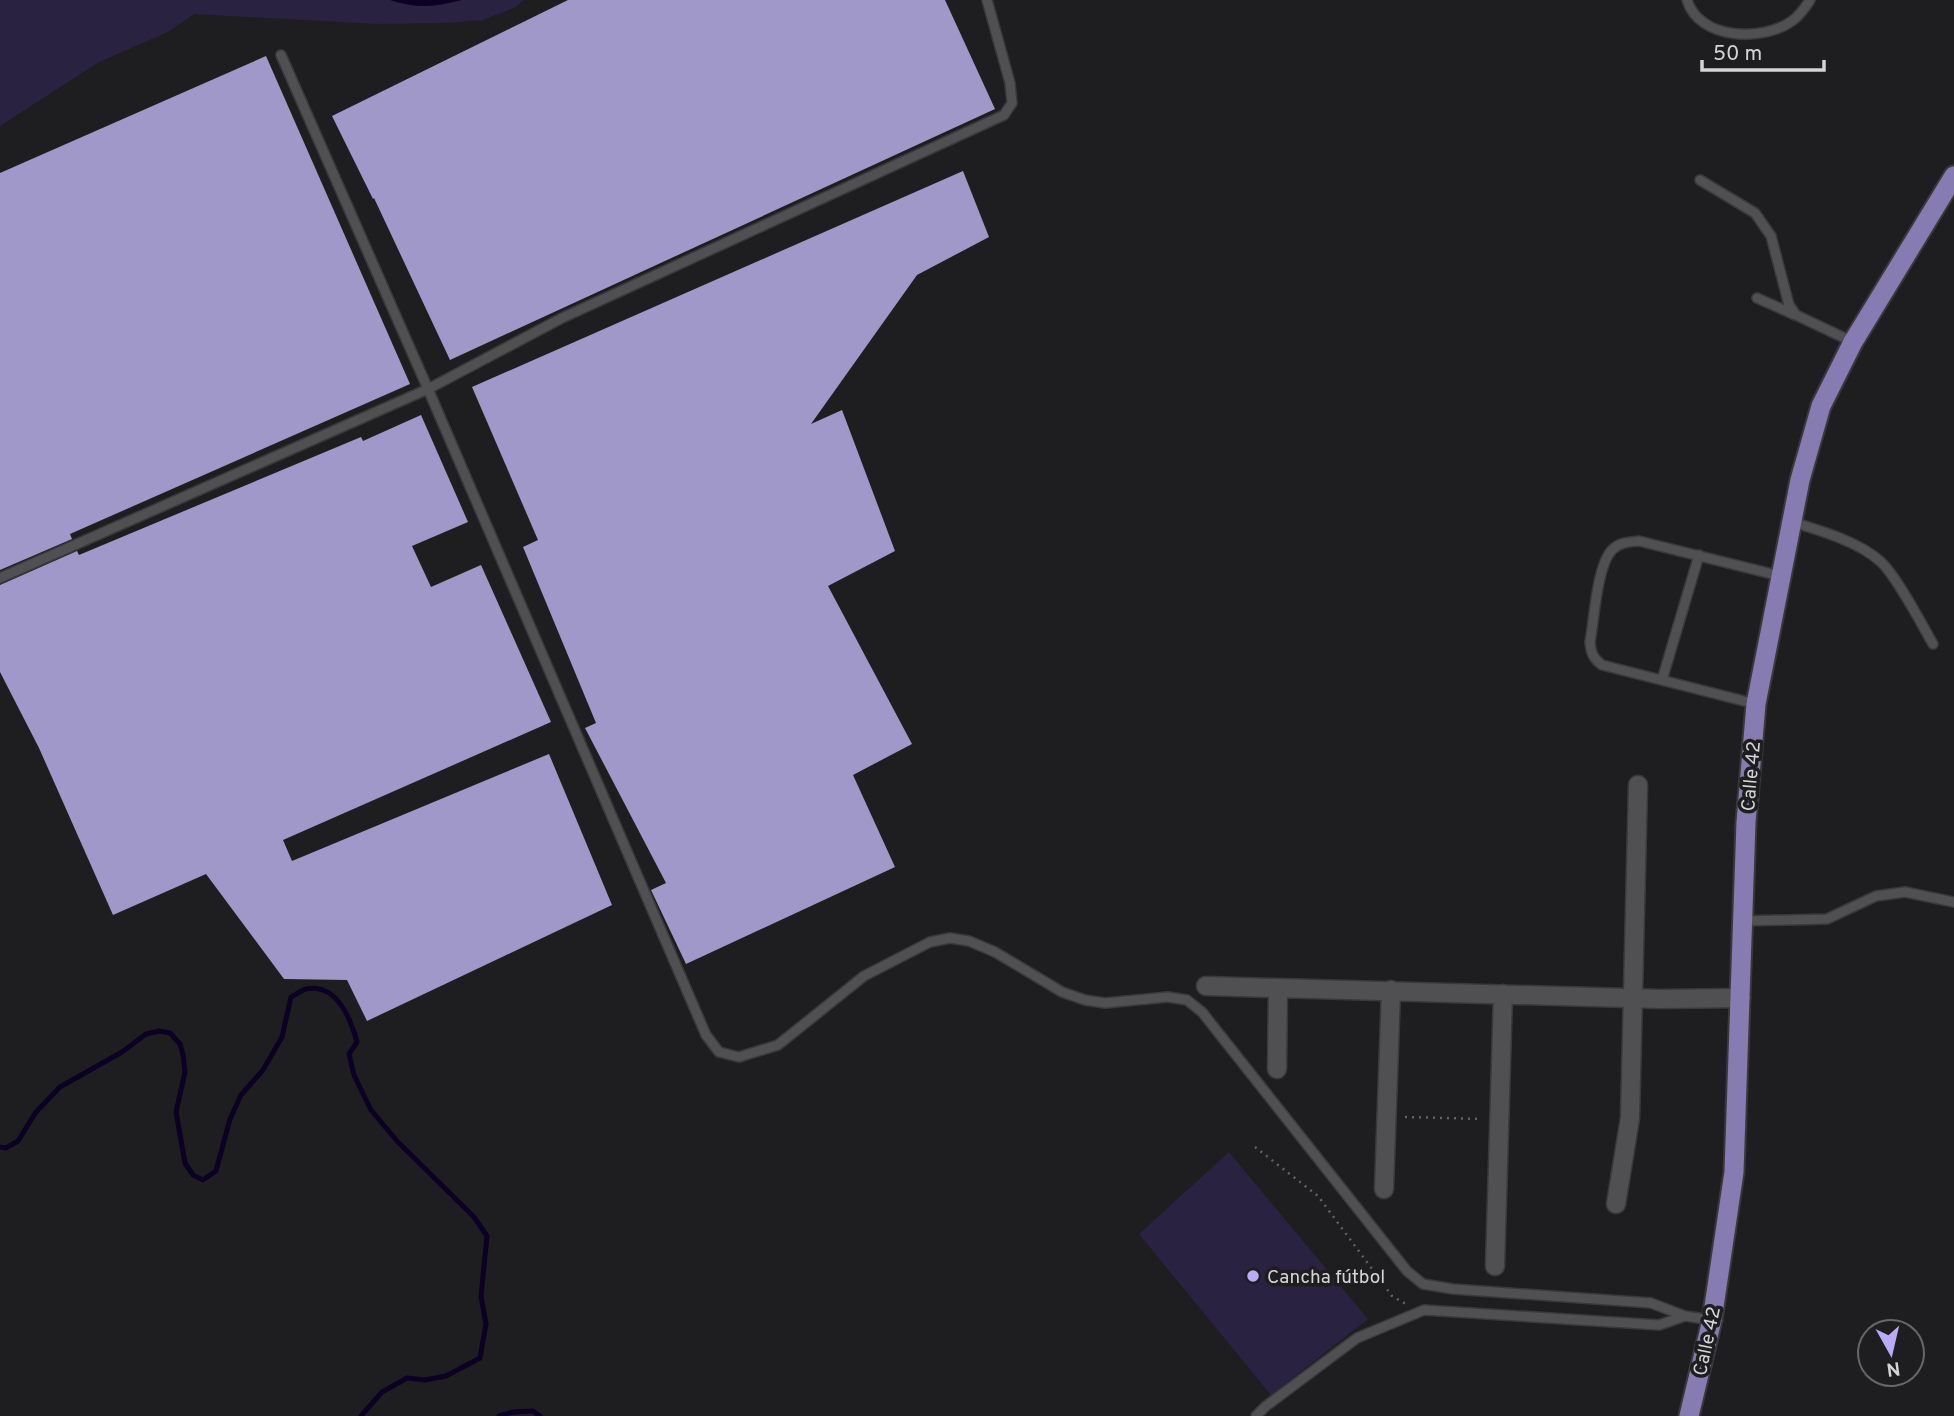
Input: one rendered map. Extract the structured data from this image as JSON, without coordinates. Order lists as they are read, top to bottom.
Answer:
{
  "streets": {
    "main road": ["Calle 42"]
  },
  "places": ["Cancha fútbol"],
  "scale_bar": "50 m",
  "north": "bottom"
}
